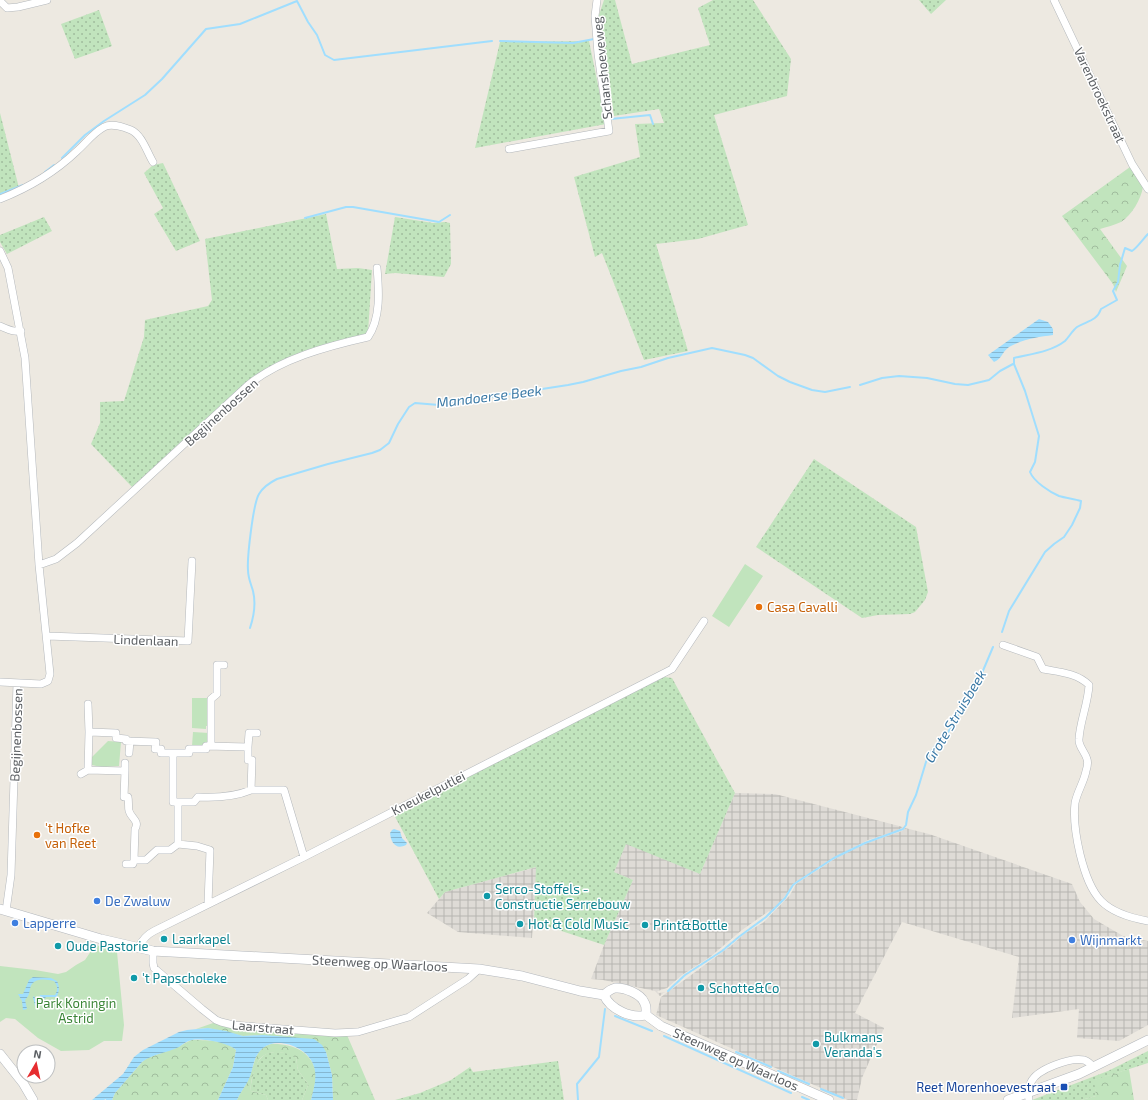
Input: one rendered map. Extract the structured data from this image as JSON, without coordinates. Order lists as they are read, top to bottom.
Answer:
{
  "streets": {
    "street": [
      "Schanshoeveweg",
      "Varenbroekstraat",
      "Begijnenbossen",
      "Lindenlaan",
      "Kneukelputlei",
      "Steenweg op Waarloos",
      "Laarstraat"
    ]
  },
  "crossings": [
    ["Begijnenbossen", "Lindenlaan"],
    ["Steenweg op Waarloos", "Laarstraat"]
  ],
  "water": ["Mandoerse Beek", "Grote Struisbeek"],
  "parks": ["Park Koningin Astrid"],
  "places": {
    "other": [
      "Casa Cavalli",
      "'t Hofke van Reet",
      "Serco-Stoffels - Constructie Serrebouw",
      "De Zwaluw",
      "Lapperre",
      "Hot & Cold Music",
      "Print&Bottle",
      "Laarkapel",
      "Wijnmarkt",
      "Oude Pastorie",
      "'t Papscholeke",
      "Schotte&Co",
      "Bulkmans Veranda's"
    ],
    "transit": ["Reet Morenhoevestraat"]
  },
  "north": "top"
}
